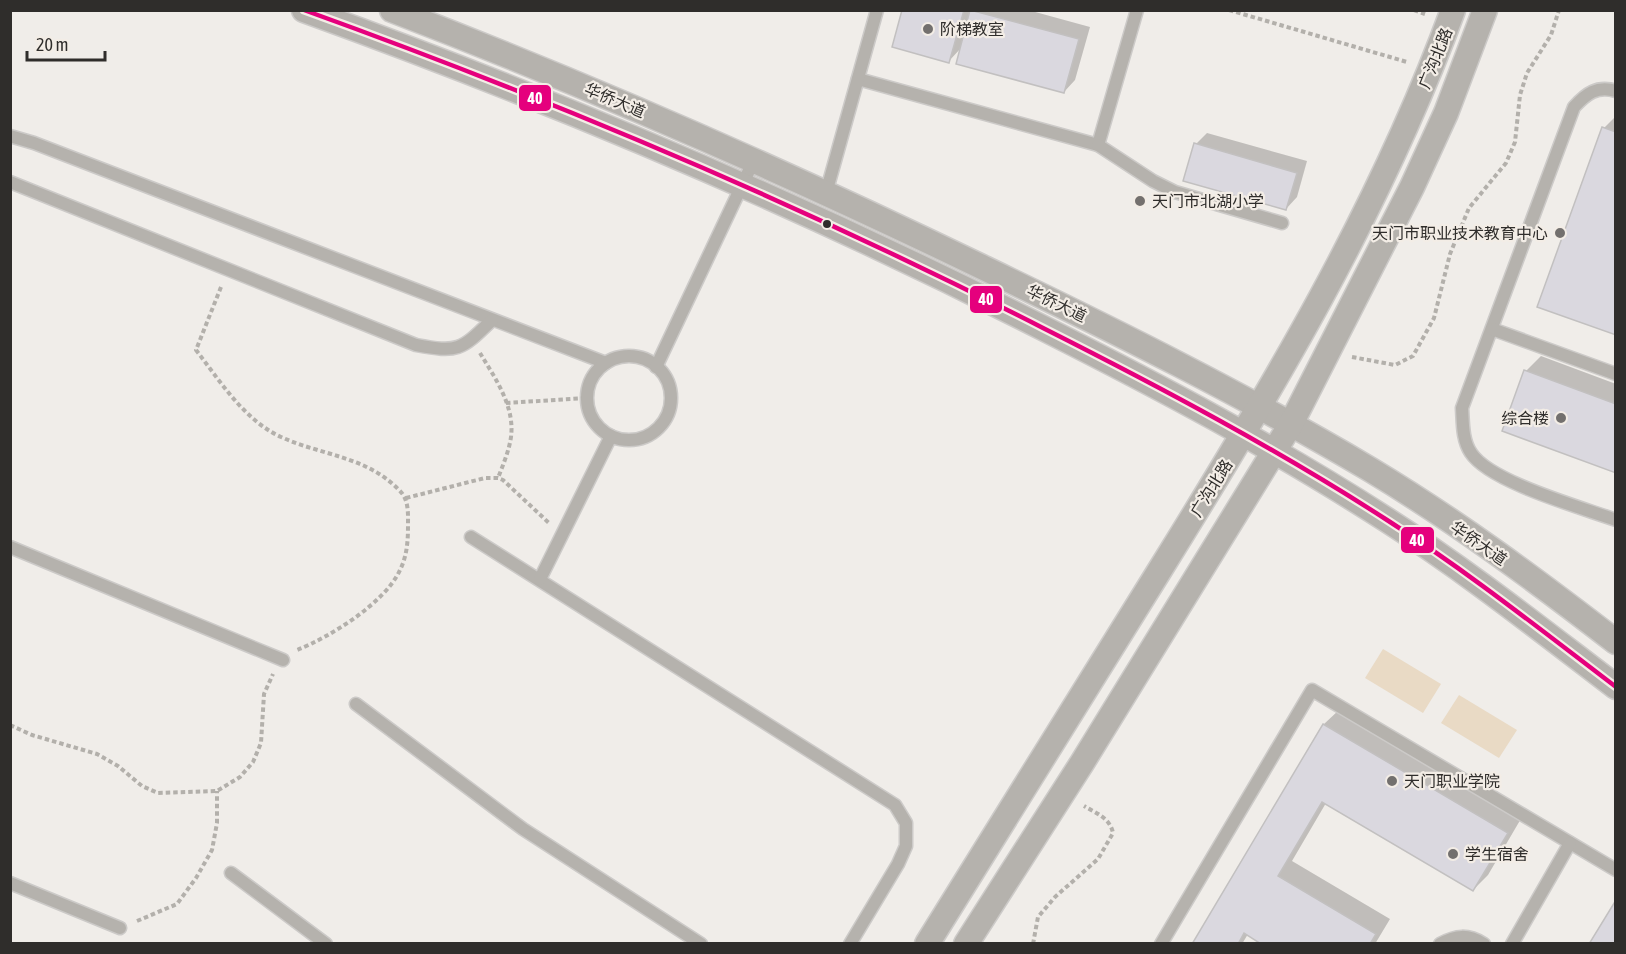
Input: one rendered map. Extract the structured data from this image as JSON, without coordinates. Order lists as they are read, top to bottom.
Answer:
{
  "streets": {
    "street": ["广沟北路", "华侨大道"]
  },
  "crossings": [
    ["广沟北路", "华侨大道"]
  ],
  "places": [
    "阶梯教室",
    "天门市北湖小学",
    "天门市职业技术教育中心",
    "综合楼",
    "天门职业学院",
    "学生宿舍"
  ],
  "lines": ["transit line 40"],
  "scale_bar": "20 m"
}
